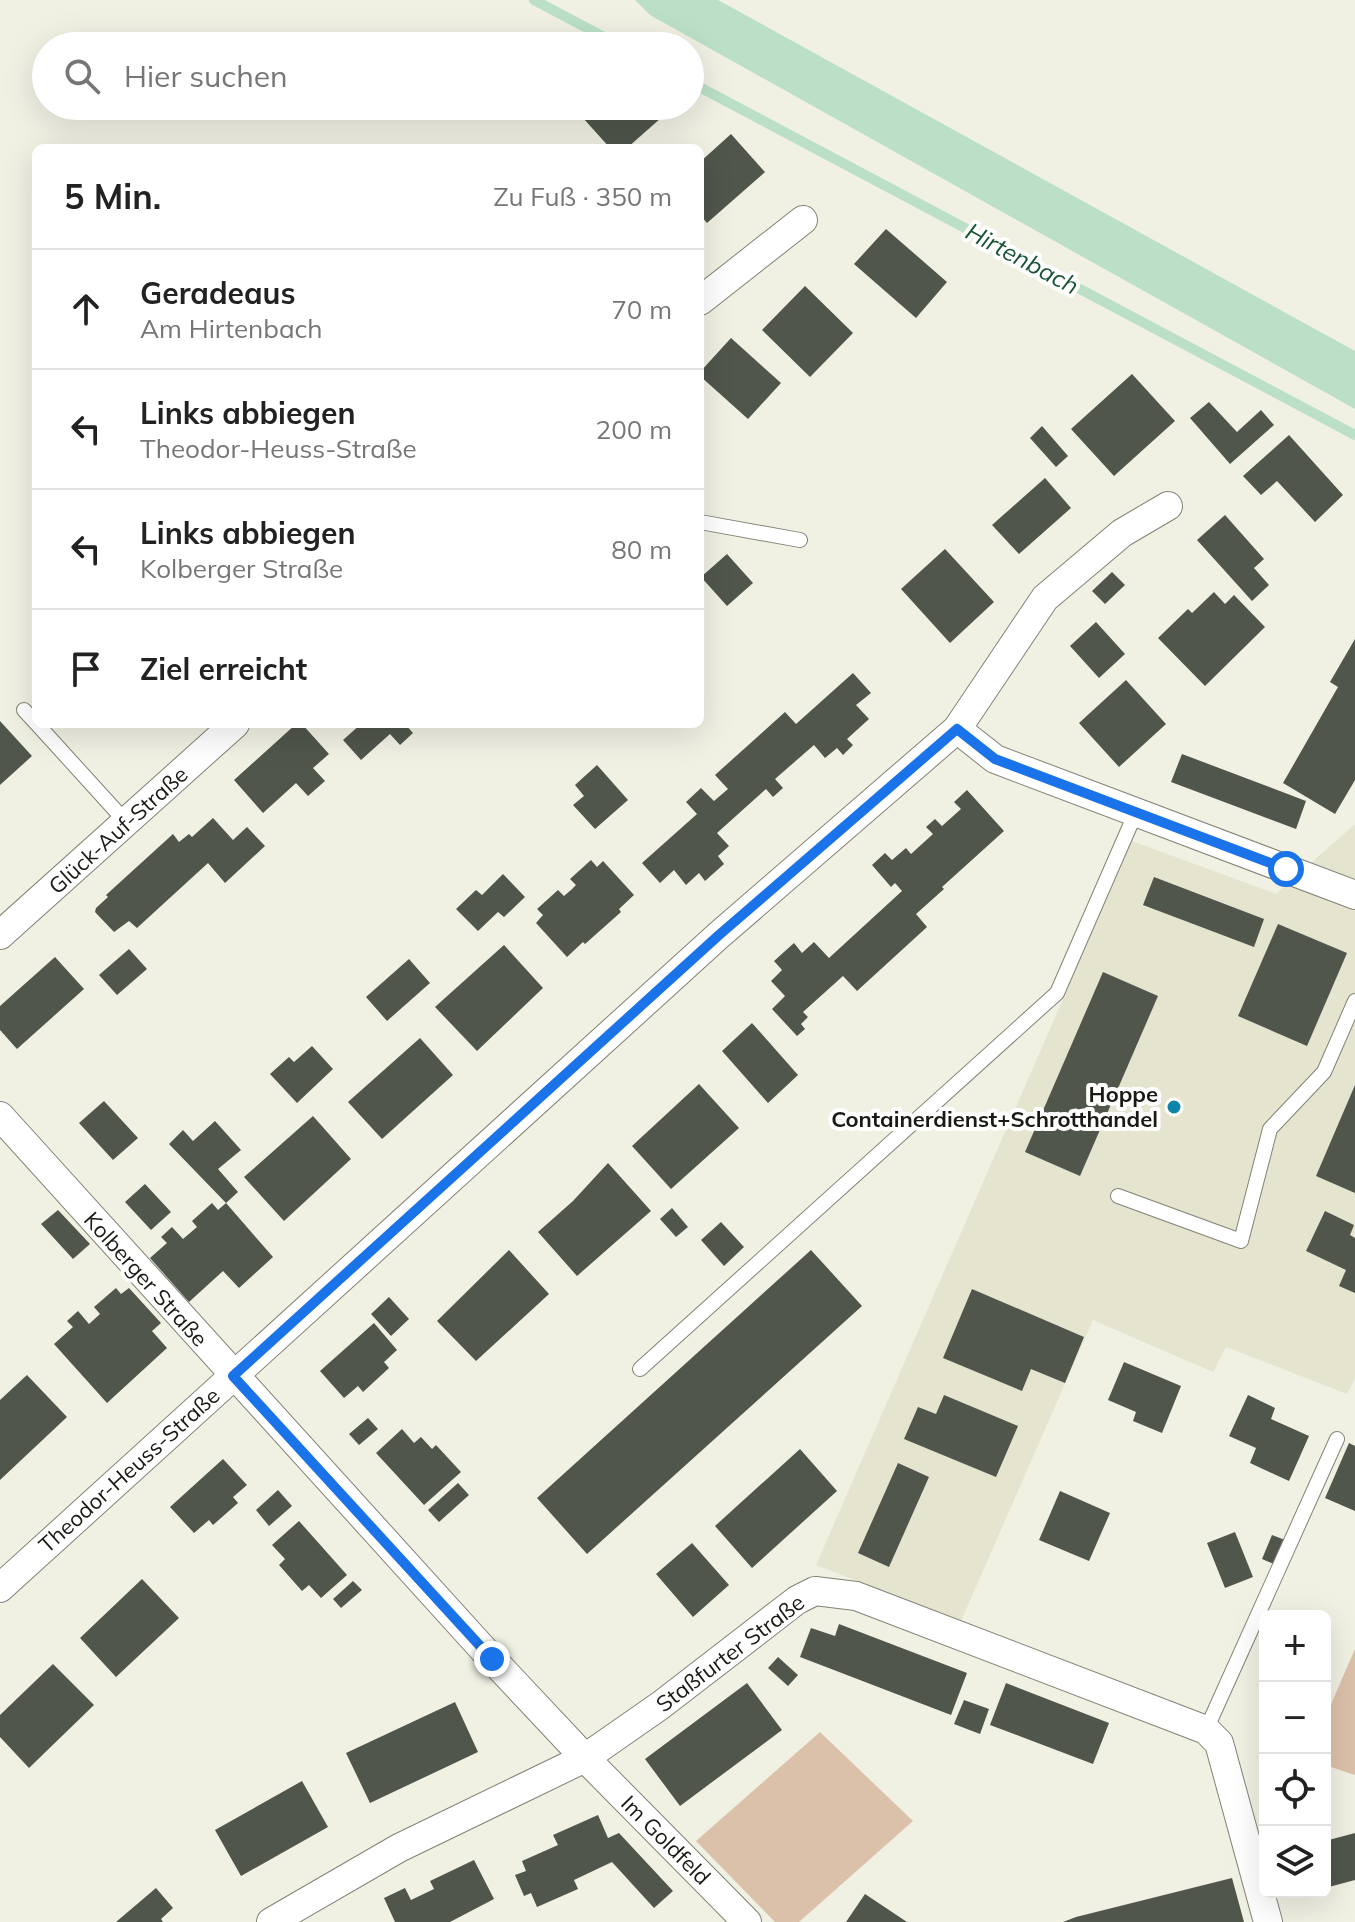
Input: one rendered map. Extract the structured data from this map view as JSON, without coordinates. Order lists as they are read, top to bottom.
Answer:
{
  "streets": {
    "street": [
      "Glück-Auf-Straße",
      "Kolberger Straße",
      "Theodor-Heuss-Straße",
      "Staßfurter Straße",
      "Im Goldfeld"
    ]
  },
  "crossings": [
    ["Kolberger Straße", "Theodor-Heuss-Straße"],
    ["Kolberger Straße", "Staßfurter Straße"],
    ["Kolberger Straße", "Im Goldfeld"],
    ["Staßfurter Straße", "Im Goldfeld"]
  ],
  "water": ["Hirtenbach"],
  "places": ["Hoppe Containerdienst+Schrotthandel"],
  "page": {
    "search": "Hier suchen",
    "heading": ["5 Min.", "Zu Fuß · 350 m"],
    "list": [
      ["Geradeaus", "Am Hirtenbach", "70 m"],
      ["Links abbiegen", "Theodor-Heuss-Straße", "200 m"],
      ["Links abbiegen", "Kolberger Straße", "80 m"],
      "Ziel erreicht"
    ],
    "map_buttons": ["+", "−"]
  }
}
